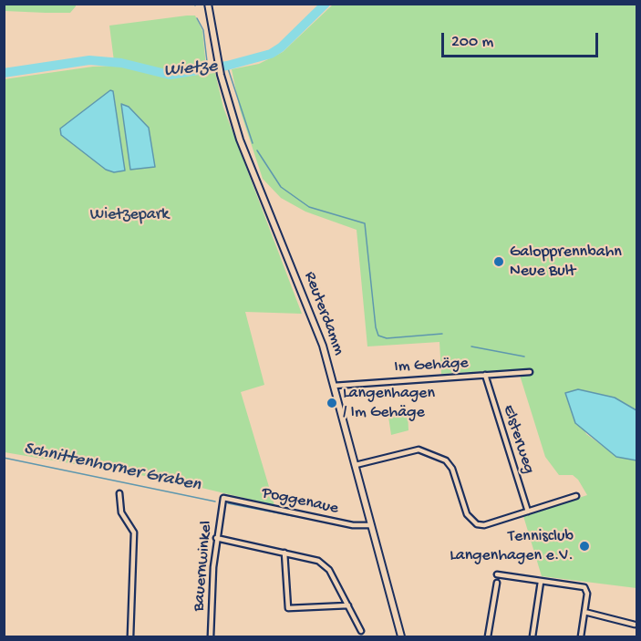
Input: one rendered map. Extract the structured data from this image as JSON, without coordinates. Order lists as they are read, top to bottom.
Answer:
{
  "streets": {
    "street": [
      "Reuterdamm",
      "Im Gehäge",
      "Elsterweg",
      "Poggenaue",
      "Bauernwinkel"
    ]
  },
  "crossings": [
    ["Reuterdamm", "Im Gehäge"],
    ["Reuterdamm", "Poggenaue"],
    ["Im Gehäge", "Elsterweg"],
    ["Poggenaue", "Bauernwinkel"]
  ],
  "water": ["Wietze", "Schnittenhorner Graben"],
  "parks": ["Wietzepark"],
  "places": ["Galopprennbahn Neue Bult", "Langenhagen / Im Gehäge", "Tennisclub Langenhagen e.V."],
  "scale_bar": "200 m"
}
